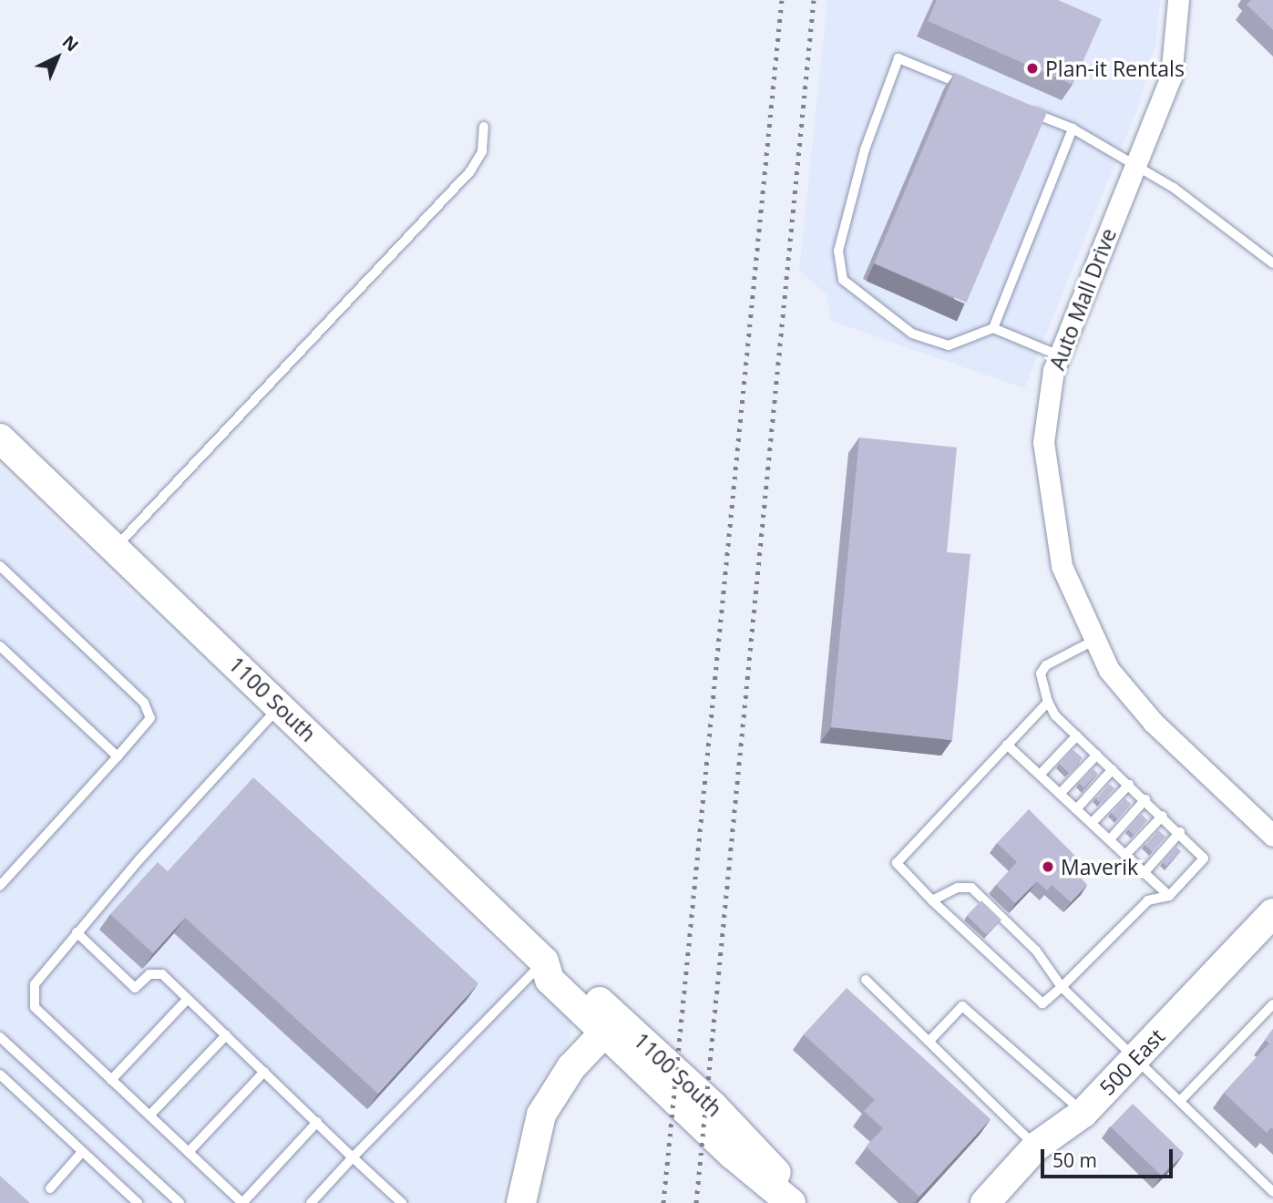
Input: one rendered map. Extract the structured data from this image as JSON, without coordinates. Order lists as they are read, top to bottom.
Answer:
{
  "streets": {
    "street": ["Auto Mall Drive", "1100 South", "500 East"]
  },
  "places": ["Plan-it Rentals", "Maverik"],
  "scale_bar": "50 m",
  "north": "top right"
}
